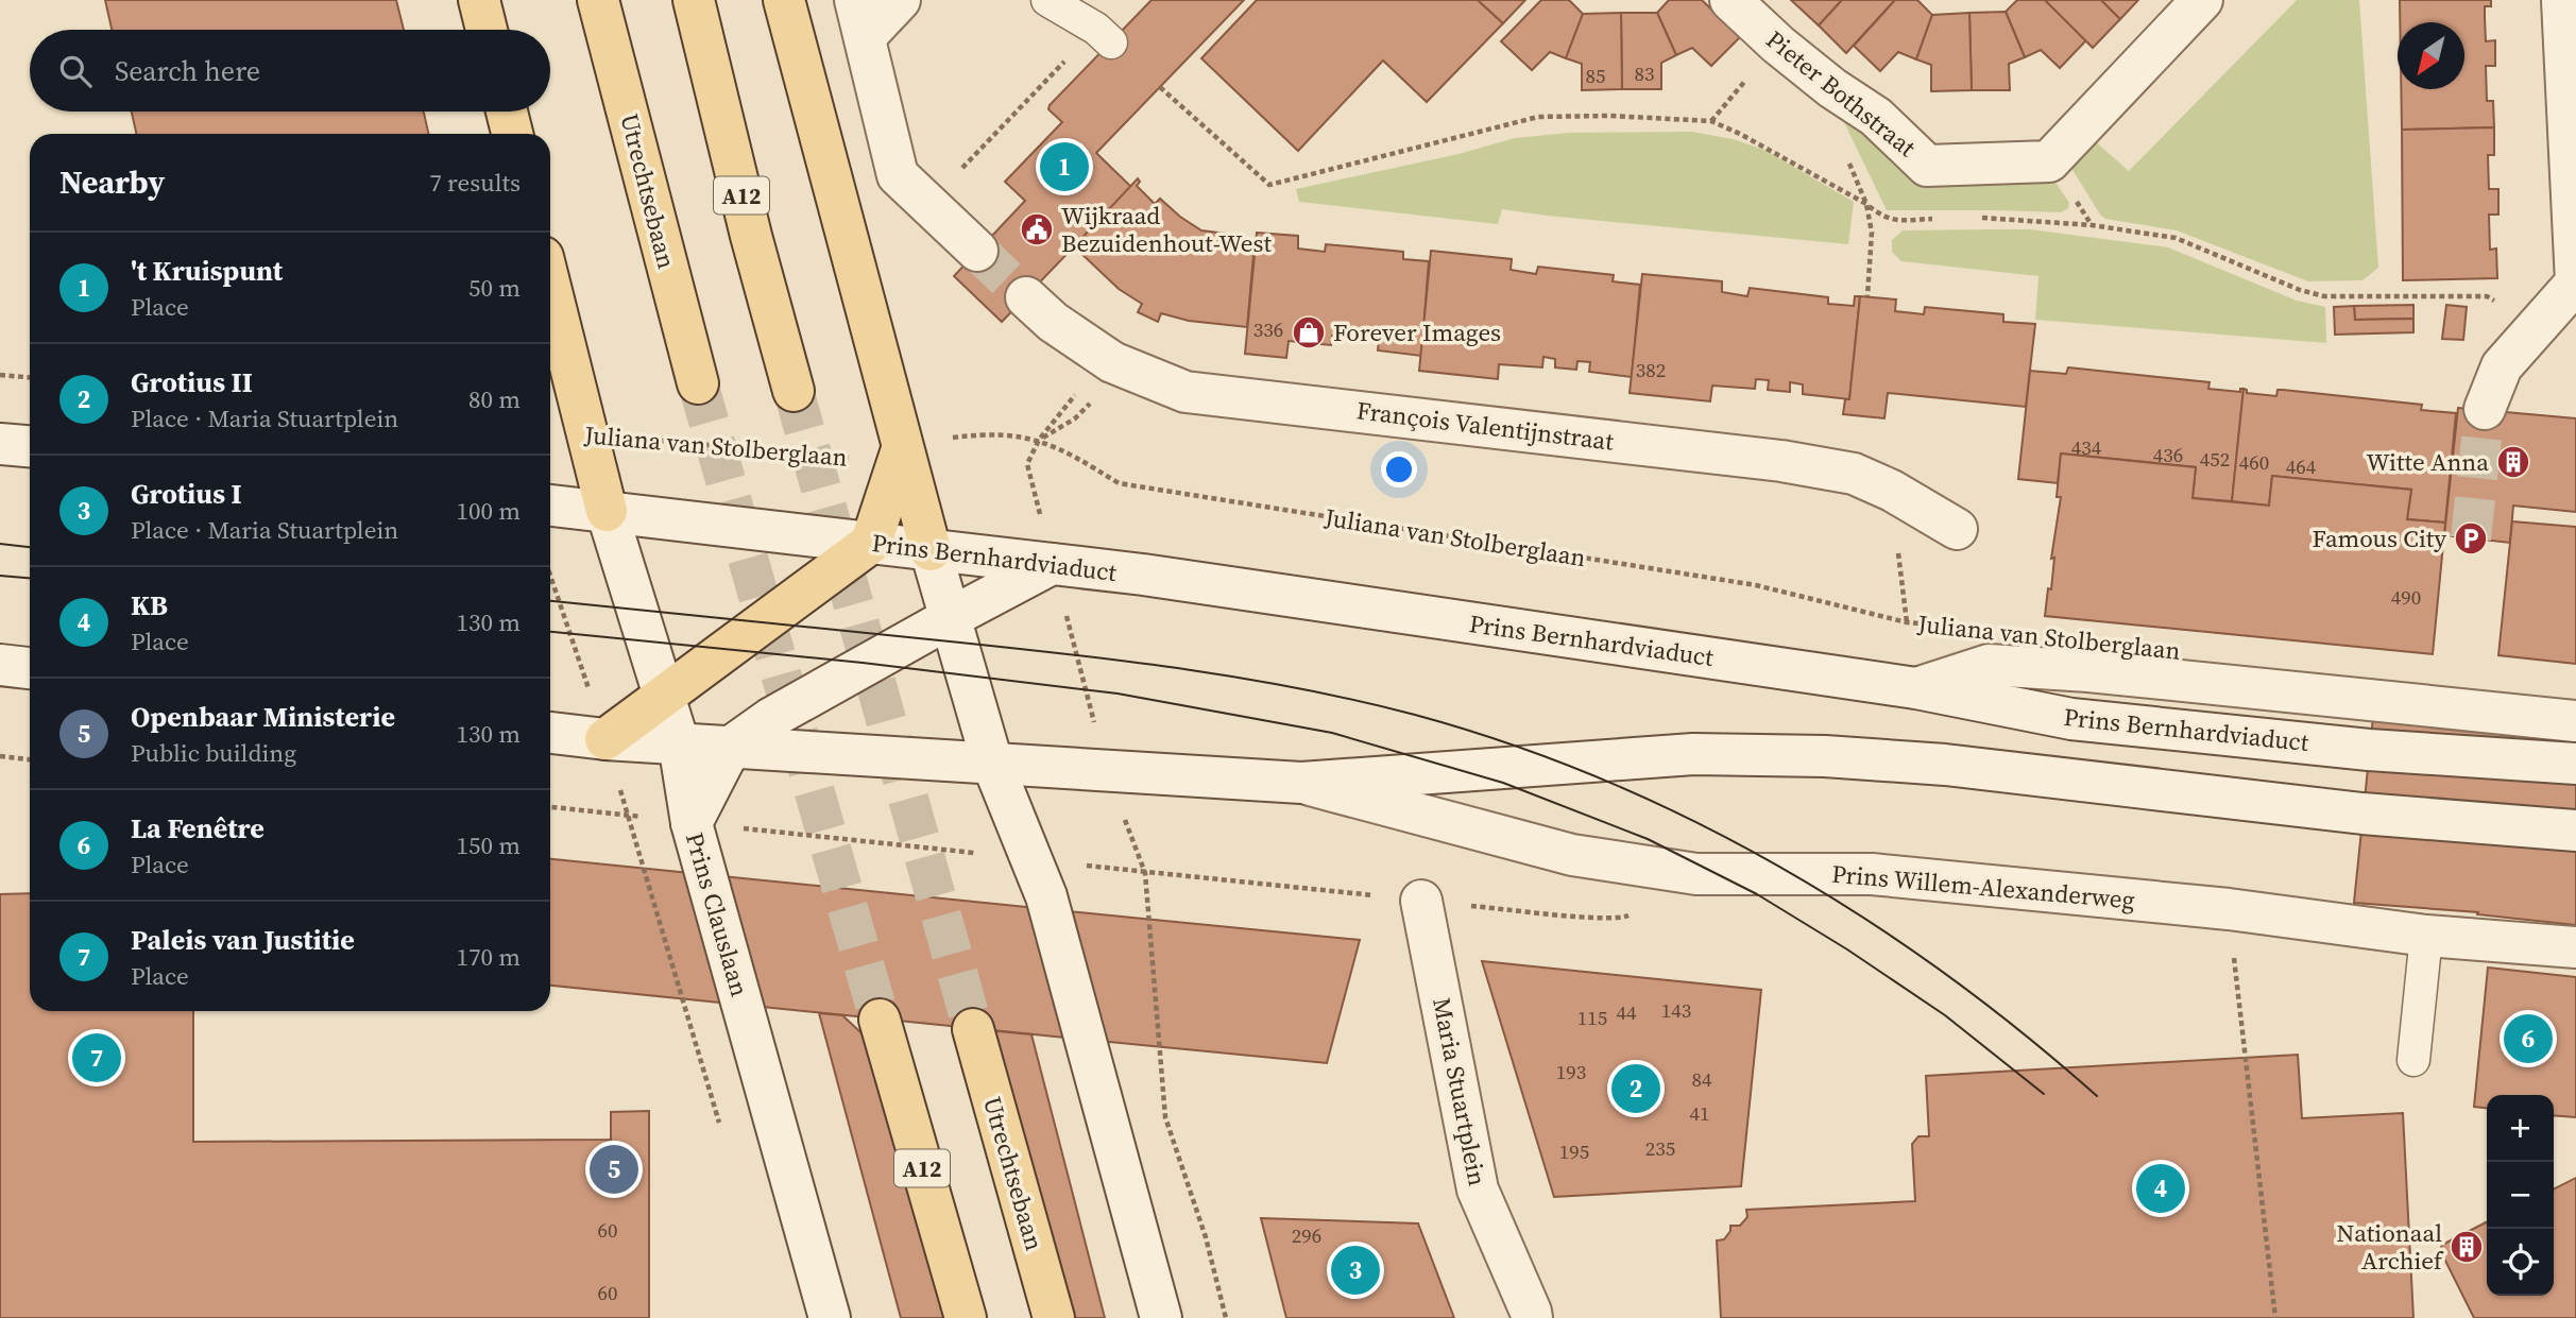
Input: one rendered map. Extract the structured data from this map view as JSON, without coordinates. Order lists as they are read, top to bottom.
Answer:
{
  "streets": {
    "main road": ["Utrechtsebaan", "A12"],
    "street": [
      "Pieter Bothstraat",
      "François Valentijnstraat",
      "Prins Bernhardviaduct",
      "Prins Willem-Alexanderweg",
      "Prins Clauslaan",
      "Maria Stuartplein"
    ],
    "path": ["Juliana van Stolberglaan"]
  },
  "crossings": [
    ["Prins Bernhardviaduct", "Prins Clauslaan"]
  ],
  "places": {
    "public building": ["Wijkraad Bezuidenhout-West"],
    "shop": ["Forever Images"],
    "building": ["Witte Anna", "Nationaal Archief"],
    "parking": ["Famous City"]
  },
  "house_numbers": [
    "83",
    "85",
    "336",
    "382",
    "434",
    "436",
    "452",
    "460",
    "464",
    "490",
    "143",
    "44",
    "115",
    "193",
    "84",
    "41",
    "235",
    "195",
    "60",
    "296",
    "60"
  ],
  "north": "bottom left",
  "page": {
    "search": "Search here",
    "heading": ["Nearby", "7 results"],
    "pins": [
      "1",
      "6",
      "7",
      "2",
      "5",
      "4",
      "3"
    ],
    "list": [
      {
        "mark": "1",
        "name": "'t Kruispunt",
        "note": "Place",
        "value": "50 m"
      },
      {
        "mark": "2",
        "name": "Grotius II",
        "note": "Place · Maria Stuartplein",
        "value": "80 m"
      },
      {
        "mark": "3",
        "name": "Grotius I",
        "note": "Place · Maria Stuartplein",
        "value": "100 m"
      },
      {
        "mark": "4",
        "name": "KB",
        "note": "Place",
        "value": "130 m"
      },
      {
        "mark": "5",
        "name": "Openbaar Ministerie",
        "note": "Public building",
        "value": "130 m"
      },
      {
        "mark": "6",
        "name": "La Fenêtre",
        "note": "Place",
        "value": "150 m"
      },
      {
        "mark": "7",
        "name": "Paleis van Justitie",
        "note": "Place",
        "value": "170 m"
      }
    ],
    "map_buttons": ["+", "−"]
  }
}
